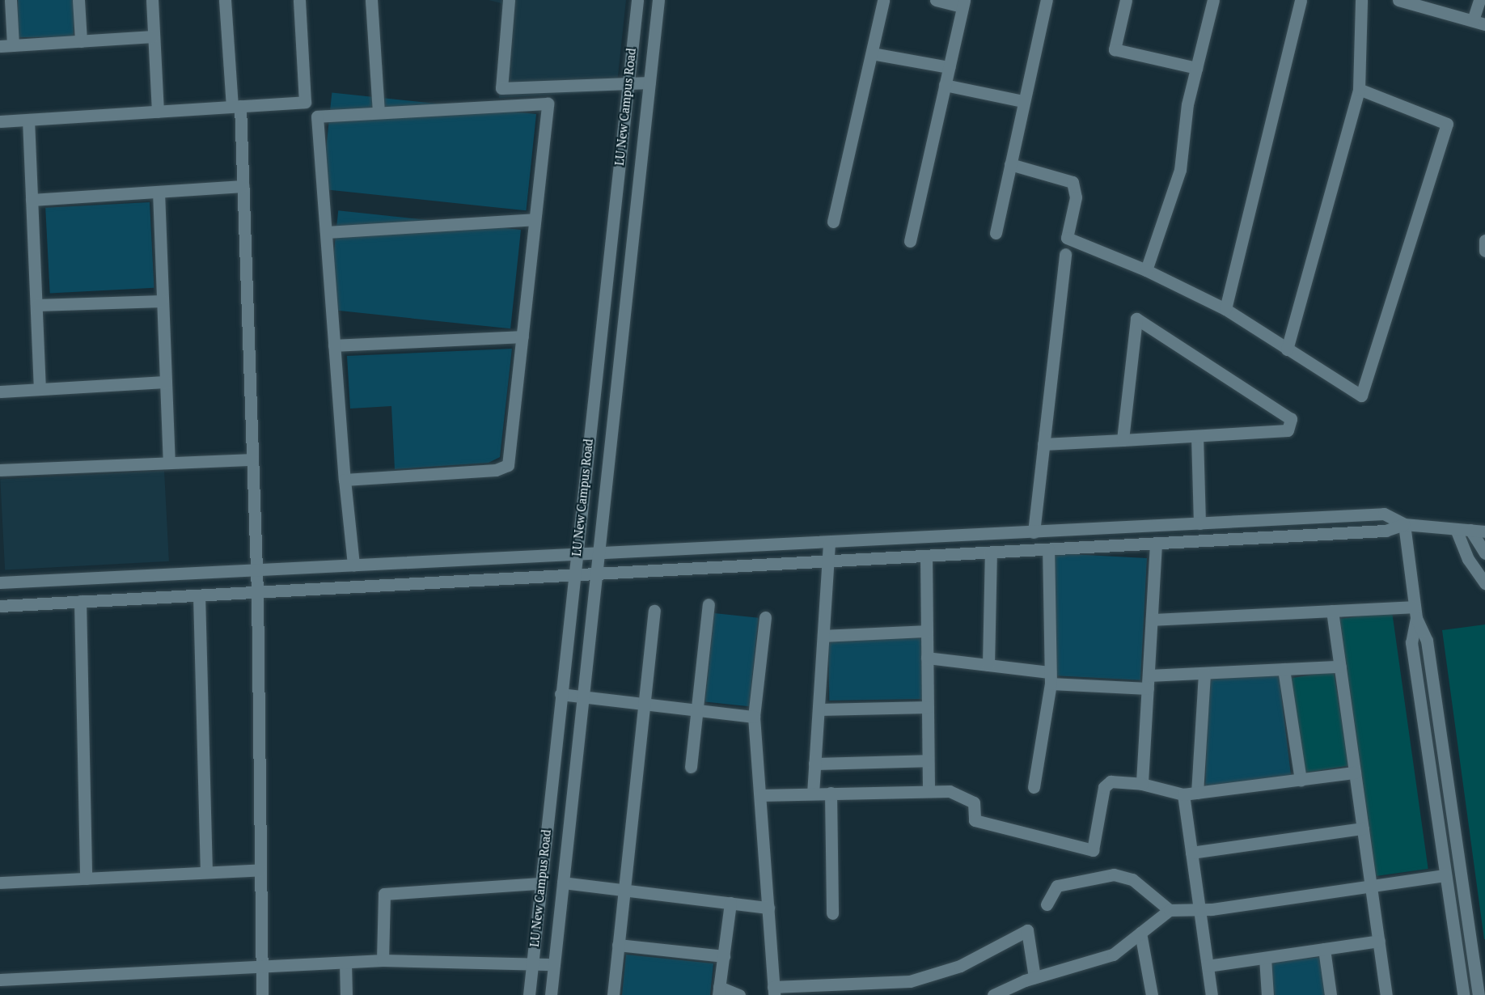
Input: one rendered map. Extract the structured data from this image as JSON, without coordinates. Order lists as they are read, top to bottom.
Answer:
{
  "streets": {
    "street": ["LU New Campus Road"]
  }
}
